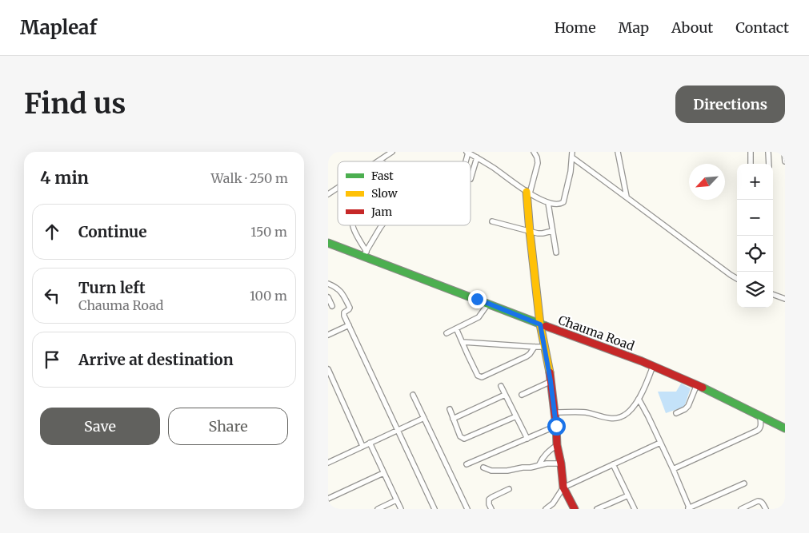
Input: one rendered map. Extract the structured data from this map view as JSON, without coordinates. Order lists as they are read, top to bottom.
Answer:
{
  "streets": {
    "street": ["Chauma Road"]
  },
  "legend": ["Fast", "Slow", "Jam"],
  "north": "bottom left",
  "page": {
    "header": "Mapleaf",
    "nav": [
      "Home",
      "Map",
      "About",
      "Contact"
    ],
    "buttons": [
      "Directions",
      ["Save", "Share"]
    ],
    "title": "Find us",
    "heading": ["4 min", "Walk · 250 m"],
    "map_buttons": ["+", "−"],
    "list": [
      ["Continue", "150 m"],
      ["Turn left", "Chauma Road", "100 m"],
      "Arrive at destination"
    ]
  }
}
